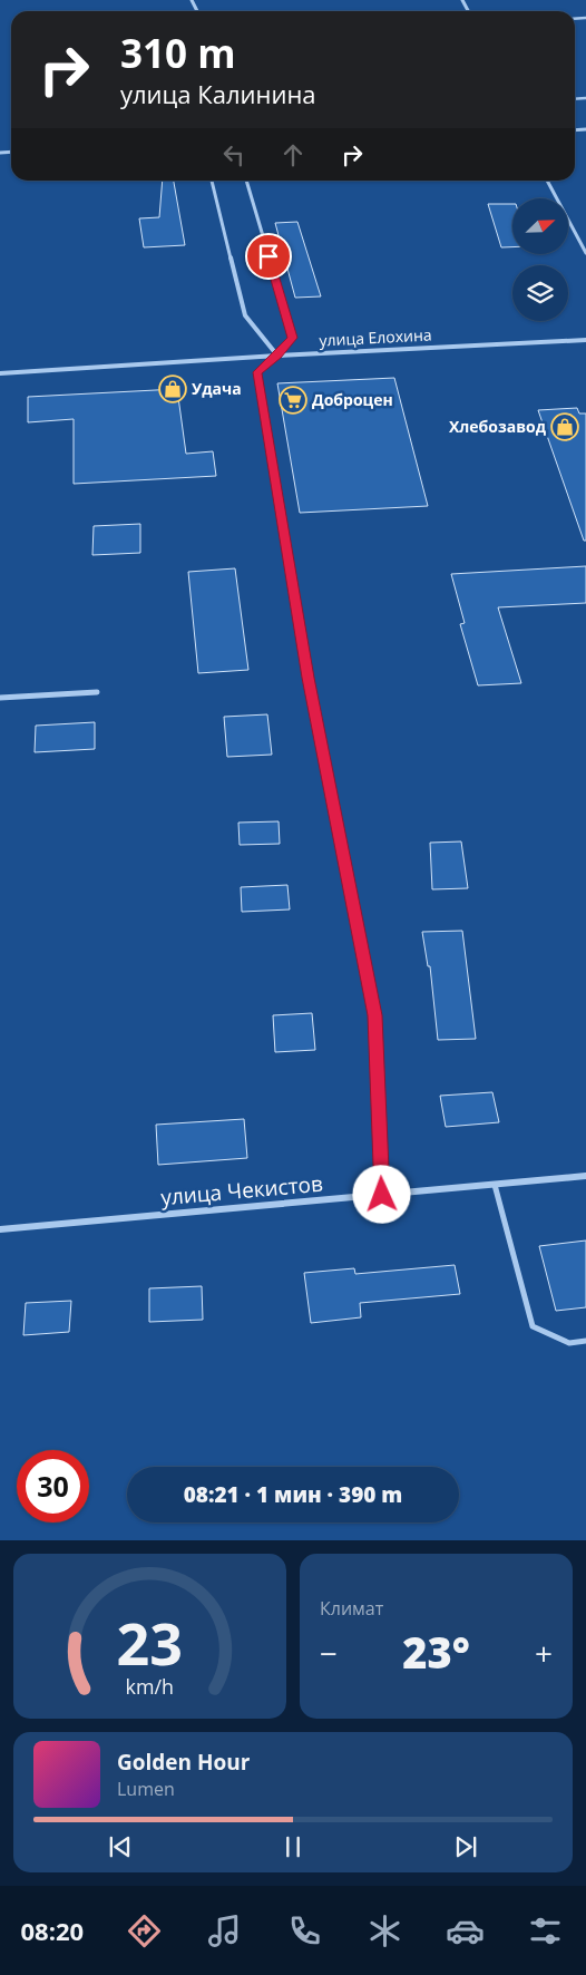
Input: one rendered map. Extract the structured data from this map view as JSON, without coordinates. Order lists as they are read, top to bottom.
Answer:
{
  "streets": {
    "street": ["улица Елохина", "улица Чекистов"]
  },
  "places": {
    "shop": ["Удача", "Хлебозавод"],
    "supermarket": ["Доброцен"]
  },
  "north": "top right",
  "page": {
    "turn": ["310 m", "улица Калинина"],
    "limit": "30",
    "trip": "08:21 · 1 мин · 390 m",
    "tile": "Климат",
    "heat": ["−", "23°", "+"],
    "song": ["Golden Hour", "Lumen"],
    "tabs": "08:20",
    "gauge": ["23", "km/h"]
  }
}
